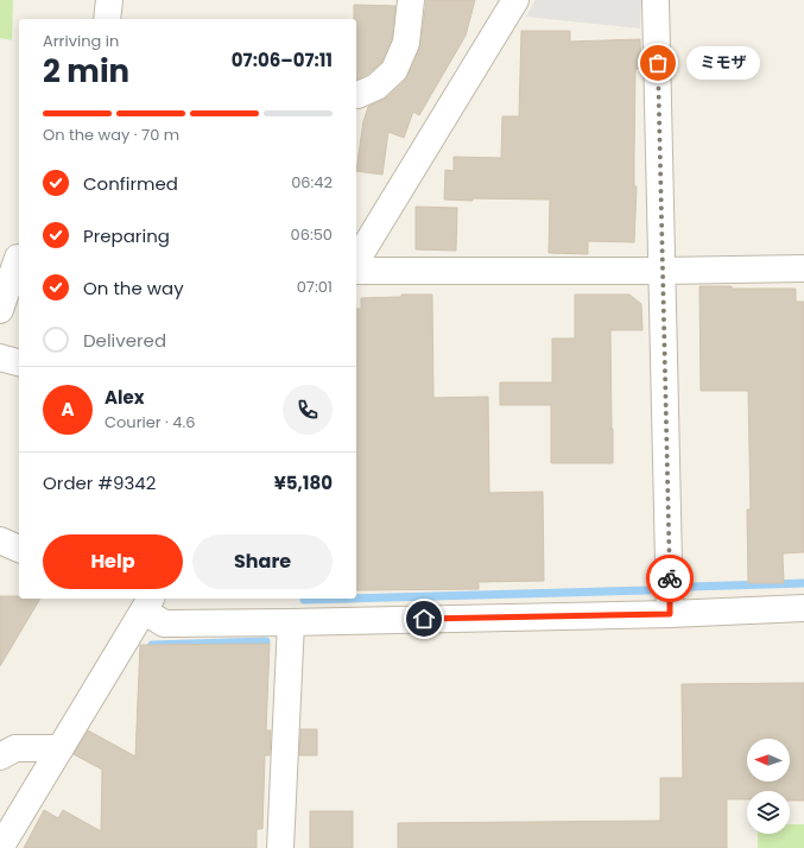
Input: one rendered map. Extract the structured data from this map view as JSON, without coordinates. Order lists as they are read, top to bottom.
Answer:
{
  "places": ["ミモザ"],
  "north": "left",
  "page": {
    "heading": ["2 min", "Arriving in", "07:06–07:11"],
    "panel": [
      "Alex",
      "Courier · 4.6",
      "Order #9342",
      "¥5,180"
    ],
    "bubble": "ミモザ",
    "bar": "On the way · 70 m",
    "list": [
      ["Confirmed", "06:42"],
      ["Preparing", "06:50"],
      ["On the way", "07:01"],
      "Delivered"
    ],
    "round": "A",
    "buttons": ["Help", "Share"]
  }
}
